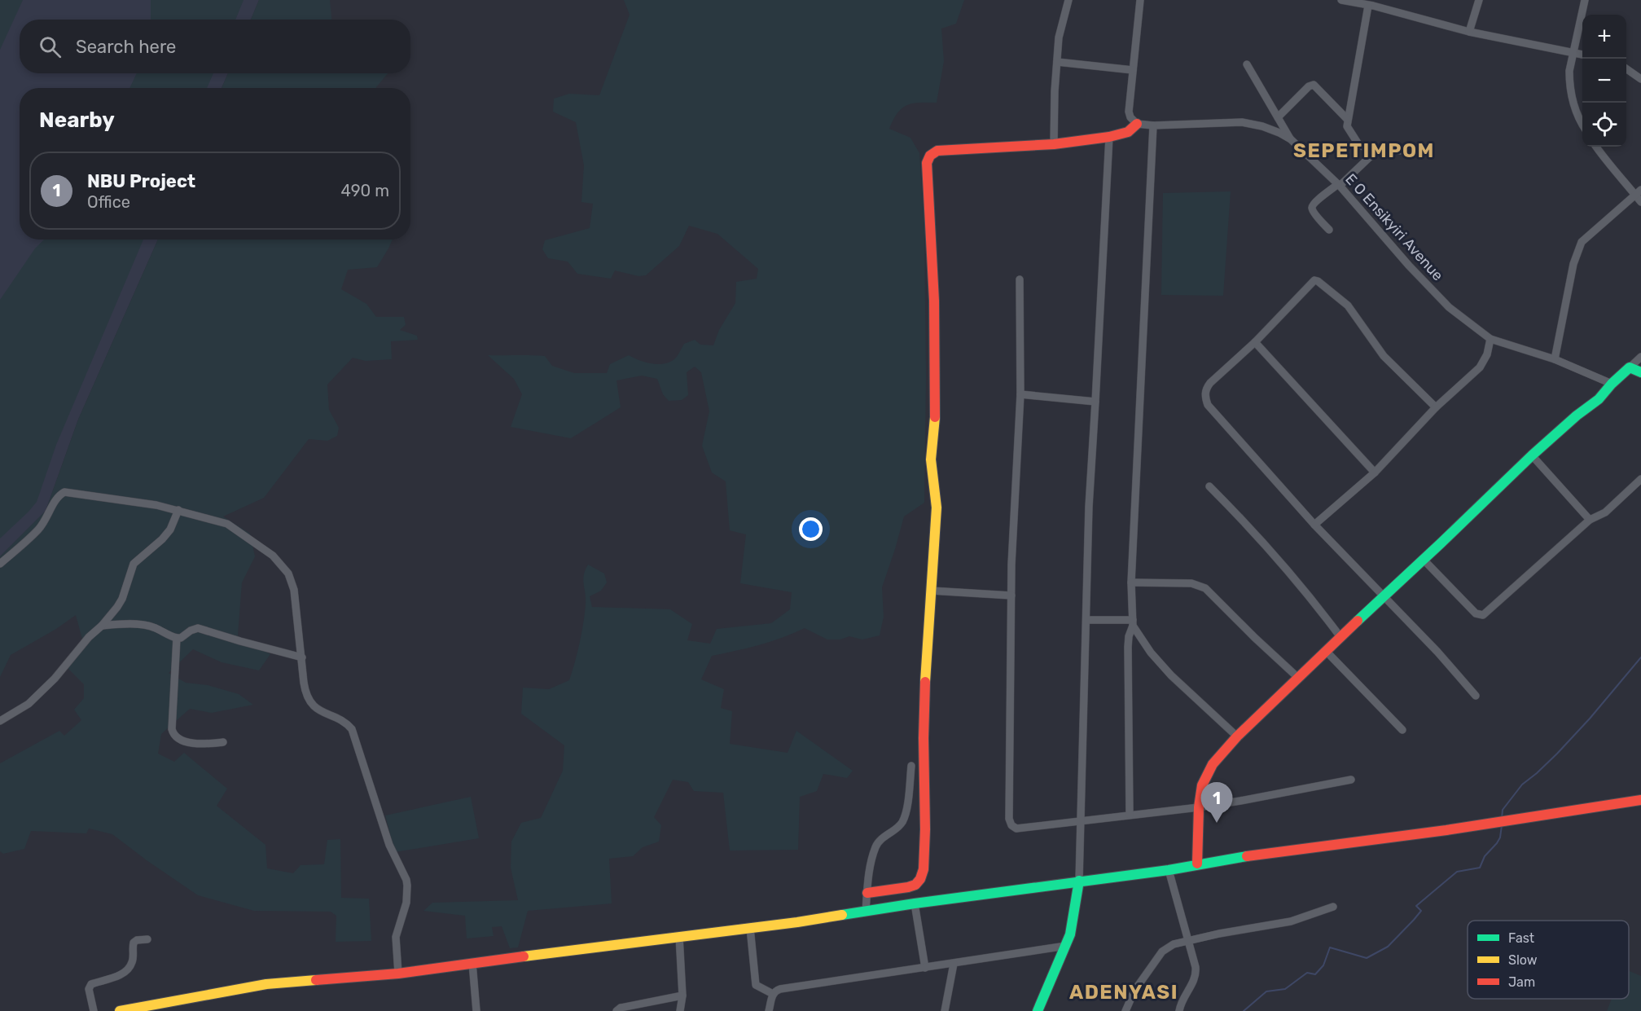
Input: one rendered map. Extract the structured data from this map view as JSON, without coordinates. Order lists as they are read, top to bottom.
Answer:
{
  "streets": {
    "street": ["E O Ensikyiri Avenue"]
  },
  "districts": ["SEPETIMPOM", "ADENYASI"],
  "legend": ["Fast", "Slow", "Jam"],
  "page": {
    "map_buttons": ["+", "−"],
    "search": "Search here",
    "heading": "Nearby",
    "list": [
      {
        "mark": "1",
        "name": "NBU Project",
        "note": "Office",
        "value": "490 m"
      }
    ],
    "pins": "1"
  }
}
